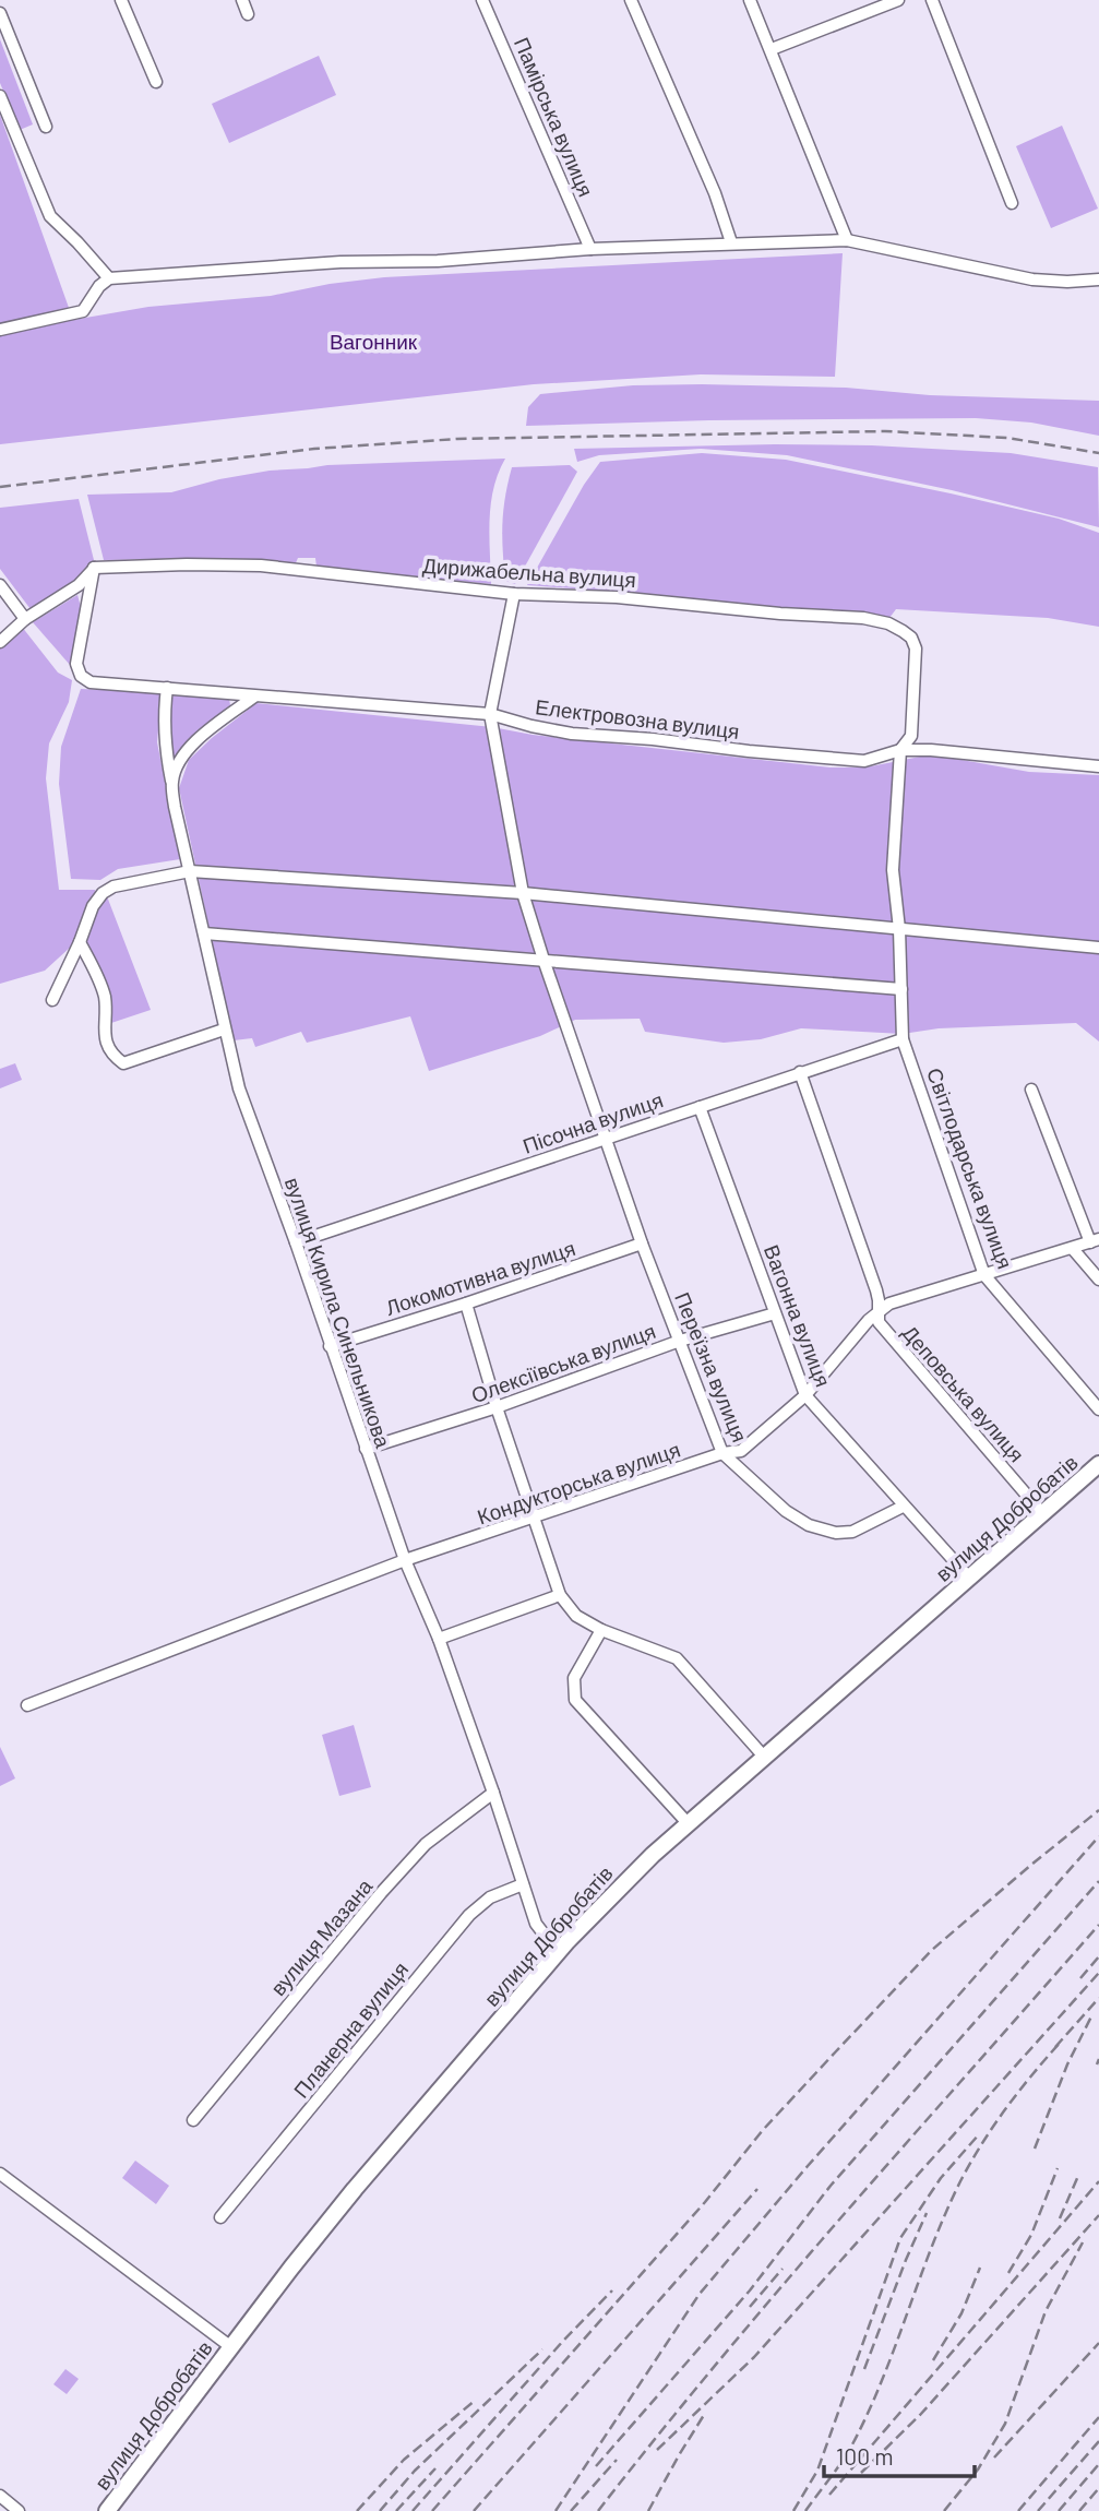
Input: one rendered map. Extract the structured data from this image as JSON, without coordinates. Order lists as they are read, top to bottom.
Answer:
{
  "streets": {
    "street": [
      "Памірська вулиця",
      "Дирижабельна вулиця",
      "Електровозна вулиця",
      "Пісочна вулиця",
      "Світлодарська вулиця",
      "Локомотивна вулиця",
      "вулиця Кирила Синельникова",
      "Вагонна вулиця",
      "Олексіївська вулиця",
      "Переїзна вулиця",
      "Деповська вулиця",
      "Кондукторська вулиця",
      "вулиця Добробатів",
      "вулиця Мазана",
      "Планерна вулиця"
    ]
  },
  "crossings": [
    ["Дирижабельна вулиця", "Електровозна вулиця"],
    ["Дирижабельна вулиця", "Світлодарська вулиця"],
    ["Електровозна вулиця", "Світлодарська вулиця"],
    ["Електровозна вулиця", "вулиця Кирила Синельникова"],
    ["Електровозна вулиця", "Переїзна вулиця"],
    ["Пісочна вулиця", "Світлодарська вулиця"],
    ["Пісочна вулиця", "вулиця Кирила Синельникова"],
    ["Пісочна вулиця", "Вагонна вулиця"],
    ["Пісочна вулиця", "Переїзна вулиця"],
    ["Пісочна вулиця", "Деповська вулиця"],
    ["Світлодарська вулиця", "Кондукторська вулиця"],
    ["Локомотивна вулиця", "вулиця Кирила Синельникова"],
    ["Локомотивна вулиця", "Переїзна вулиця"],
    ["вулиця Кирила Синельникова", "Олексіївська вулиця"],
    ["вулиця Кирила Синельникова", "Кондукторська вулиця"],
    ["вулиця Кирила Синельникова", "вулиця Добробатів"],
    ["вулиця Кирила Синельникова", "вулиця Мазана"],
    ["вулиця Кирила Синельникова", "Планерна вулиця"],
    ["Вагонна вулиця", "Олексіївська вулиця"],
    ["Вагонна вулиця", "Переїзна вулиця"],
    ["Вагонна вулиця", "Кондукторська вулиця"],
    ["Вагонна вулиця", "вулиця Добробатів"],
    ["Олексіївська вулиця", "Переїзна вулиця"],
    ["Переїзна вулиця", "Кондукторська вулиця"],
    ["Деповська вулиця", "Кондукторська вулиця"],
    ["Деповська вулиця", "вулиця Добробатів"]
  ],
  "parks": ["Вагонник"],
  "scale_bar": "100 m"
}
